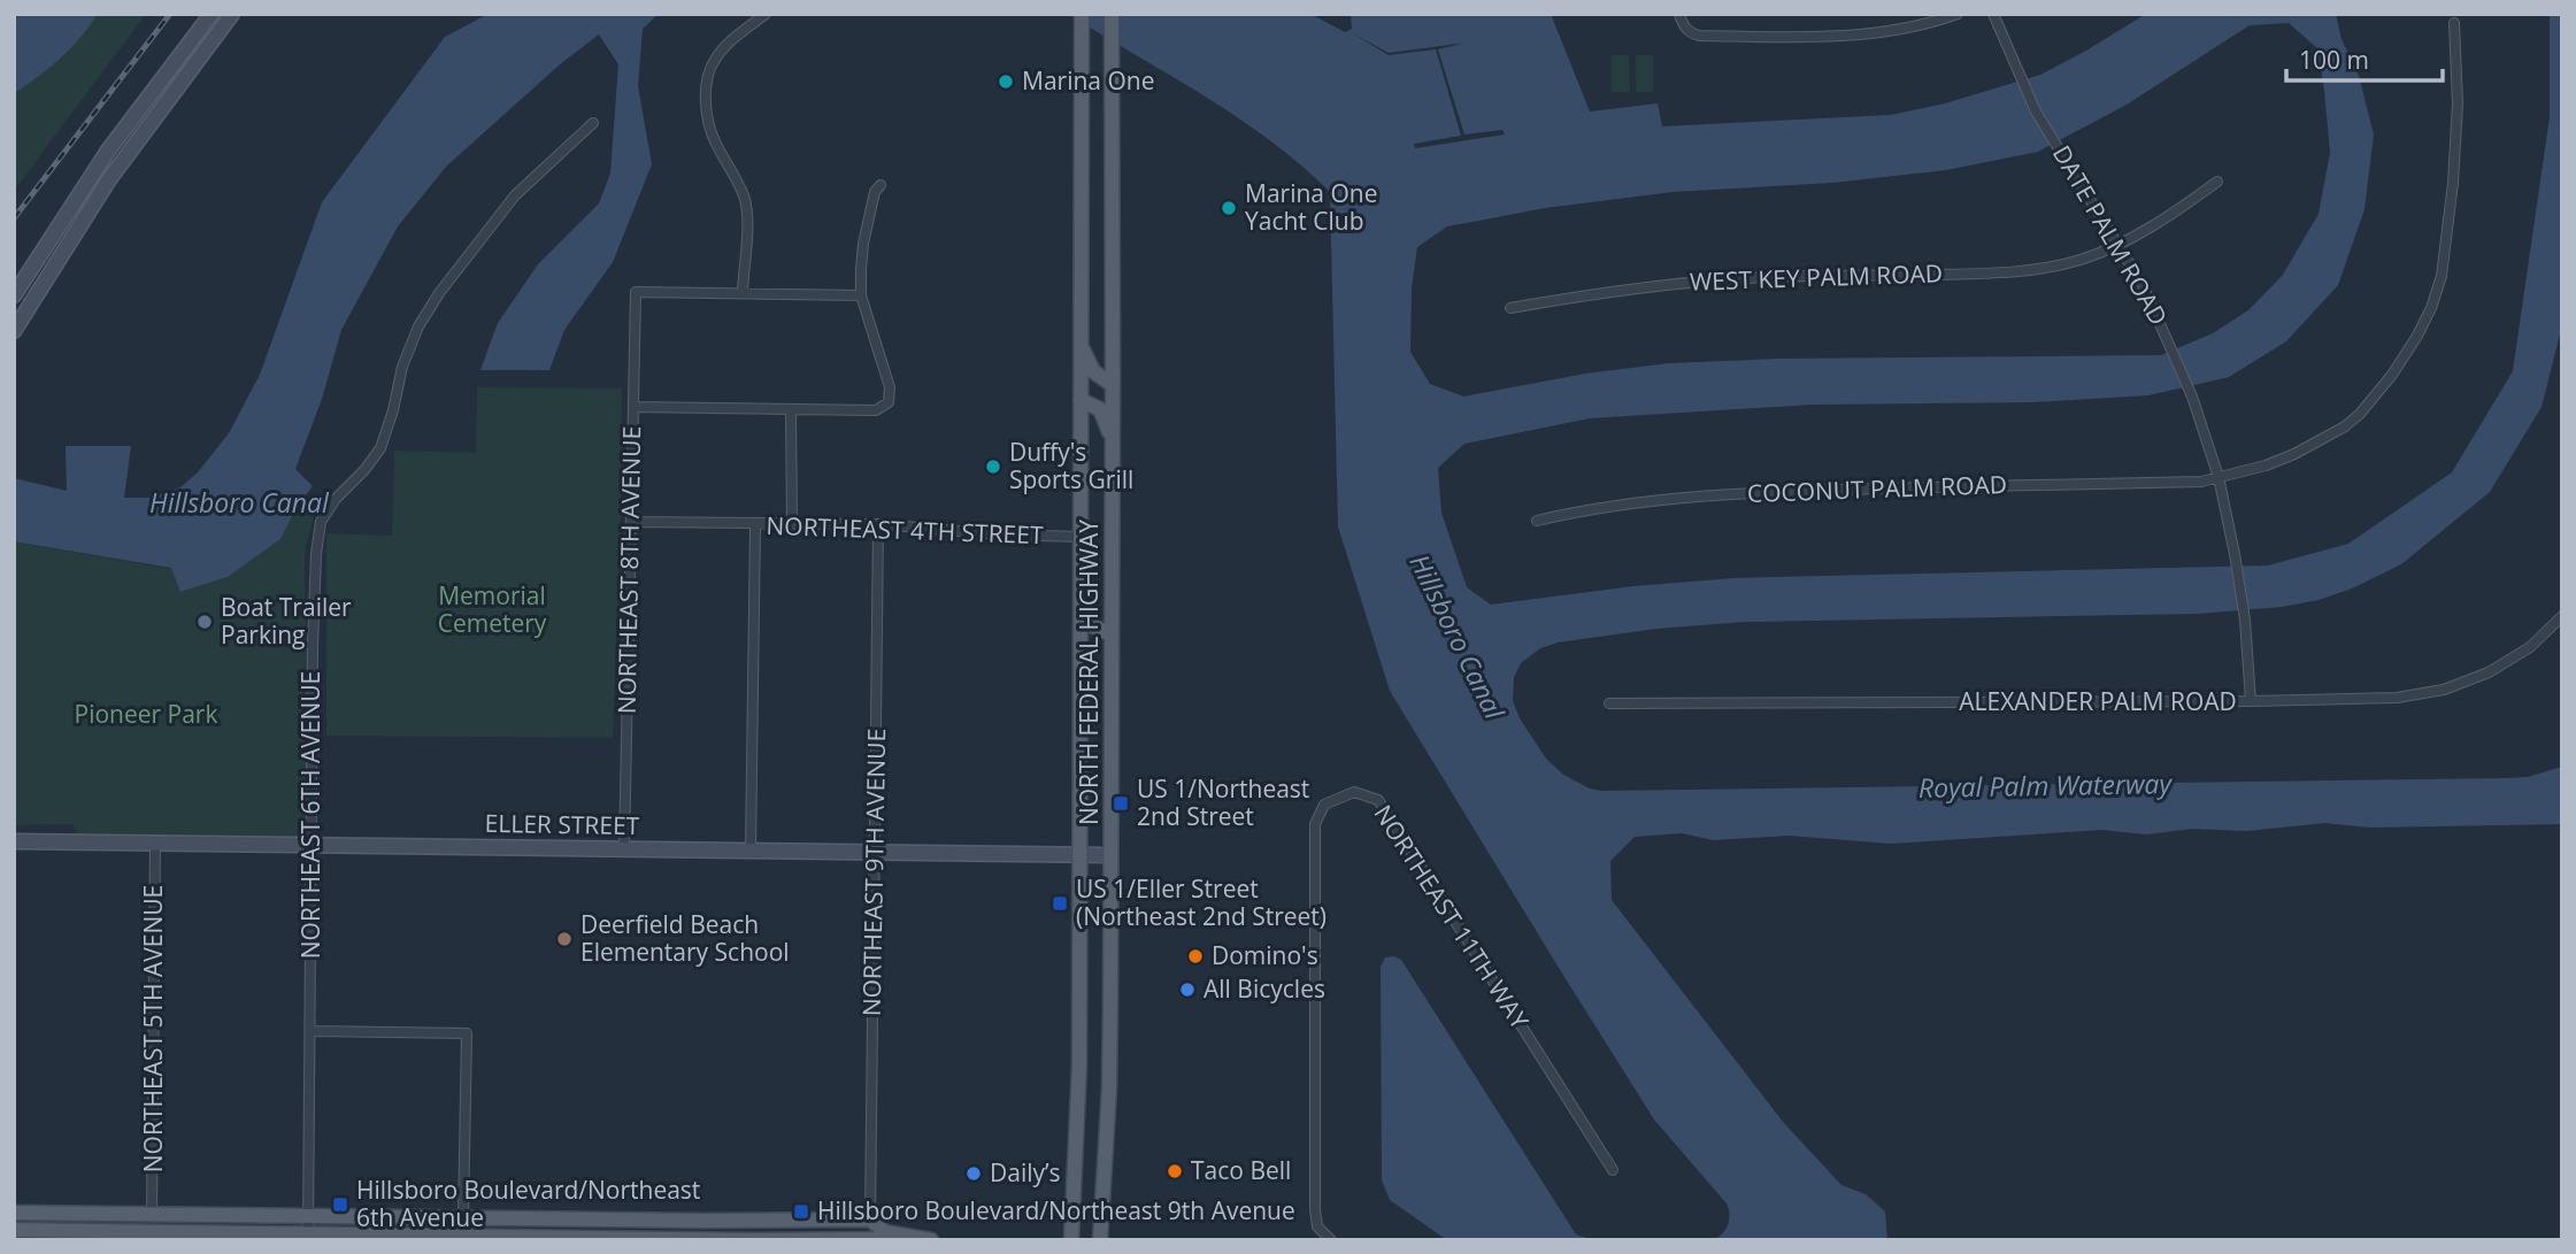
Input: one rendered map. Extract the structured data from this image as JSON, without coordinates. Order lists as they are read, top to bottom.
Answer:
{
  "streets": {
    "main road": ["NORTH FEDERAL HIGHWAY"],
    "street": [
      "DATE PALM ROAD",
      "WEST KEY PALM ROAD",
      "COCONUT PALM ROAD",
      "NORTHEAST 4TH STREET",
      "NORTHEAST 8TH AVENUE",
      "ALEXANDER PALM ROAD",
      "NORTHEAST 6TH AVENUE",
      "ELLER STREET",
      "NORTHEAST 9TH AVENUE",
      "NORTHEAST 11TH WAY",
      "NORTHEAST 5TH AVENUE"
    ]
  },
  "crossings": [
    ["DATE PALM ROAD", "WEST KEY PALM ROAD"],
    ["DATE PALM ROAD", "COCONUT PALM ROAD"],
    ["DATE PALM ROAD", "ALEXANDER PALM ROAD"],
    ["NORTHEAST 4TH STREET", "NORTHEAST 8TH AVENUE"],
    ["NORTHEAST 4TH STREET", "NORTH FEDERAL HIGHWAY"],
    ["NORTHEAST 4TH STREET", "NORTHEAST 9TH AVENUE"],
    ["NORTHEAST 8TH AVENUE", "ELLER STREET"],
    ["NORTH FEDERAL HIGHWAY", "ELLER STREET"],
    ["NORTHEAST 6TH AVENUE", "ELLER STREET"],
    ["ELLER STREET", "NORTHEAST 9TH AVENUE"],
    ["ELLER STREET", "NORTHEAST 5TH AVENUE"]
  ],
  "water": ["Hillsboro Canal", "Royal Palm Waterway"],
  "parks": ["Memorial Cemetery", "Pioneer Park"],
  "places": {
    "other": [
      "Marina One",
      "Marina One Yacht Club",
      "Duffy's Sports Grill",
      "Boat Trailer Parking",
      "Deerfield Beach Elementary School",
      "Domino's",
      "All Bicycles",
      "Taco Bell",
      "Daily’s"
    ],
    "transit": [
      "US 1/Northeast 2nd Street",
      "US 1/Eller Street (Northeast 2nd Street)",
      "Hillsboro Boulevard/Northeast 6th Avenue",
      "Hillsboro Boulevard/Northeast 9th Avenue"
    ]
  },
  "scale_bar": "100 m"
}
